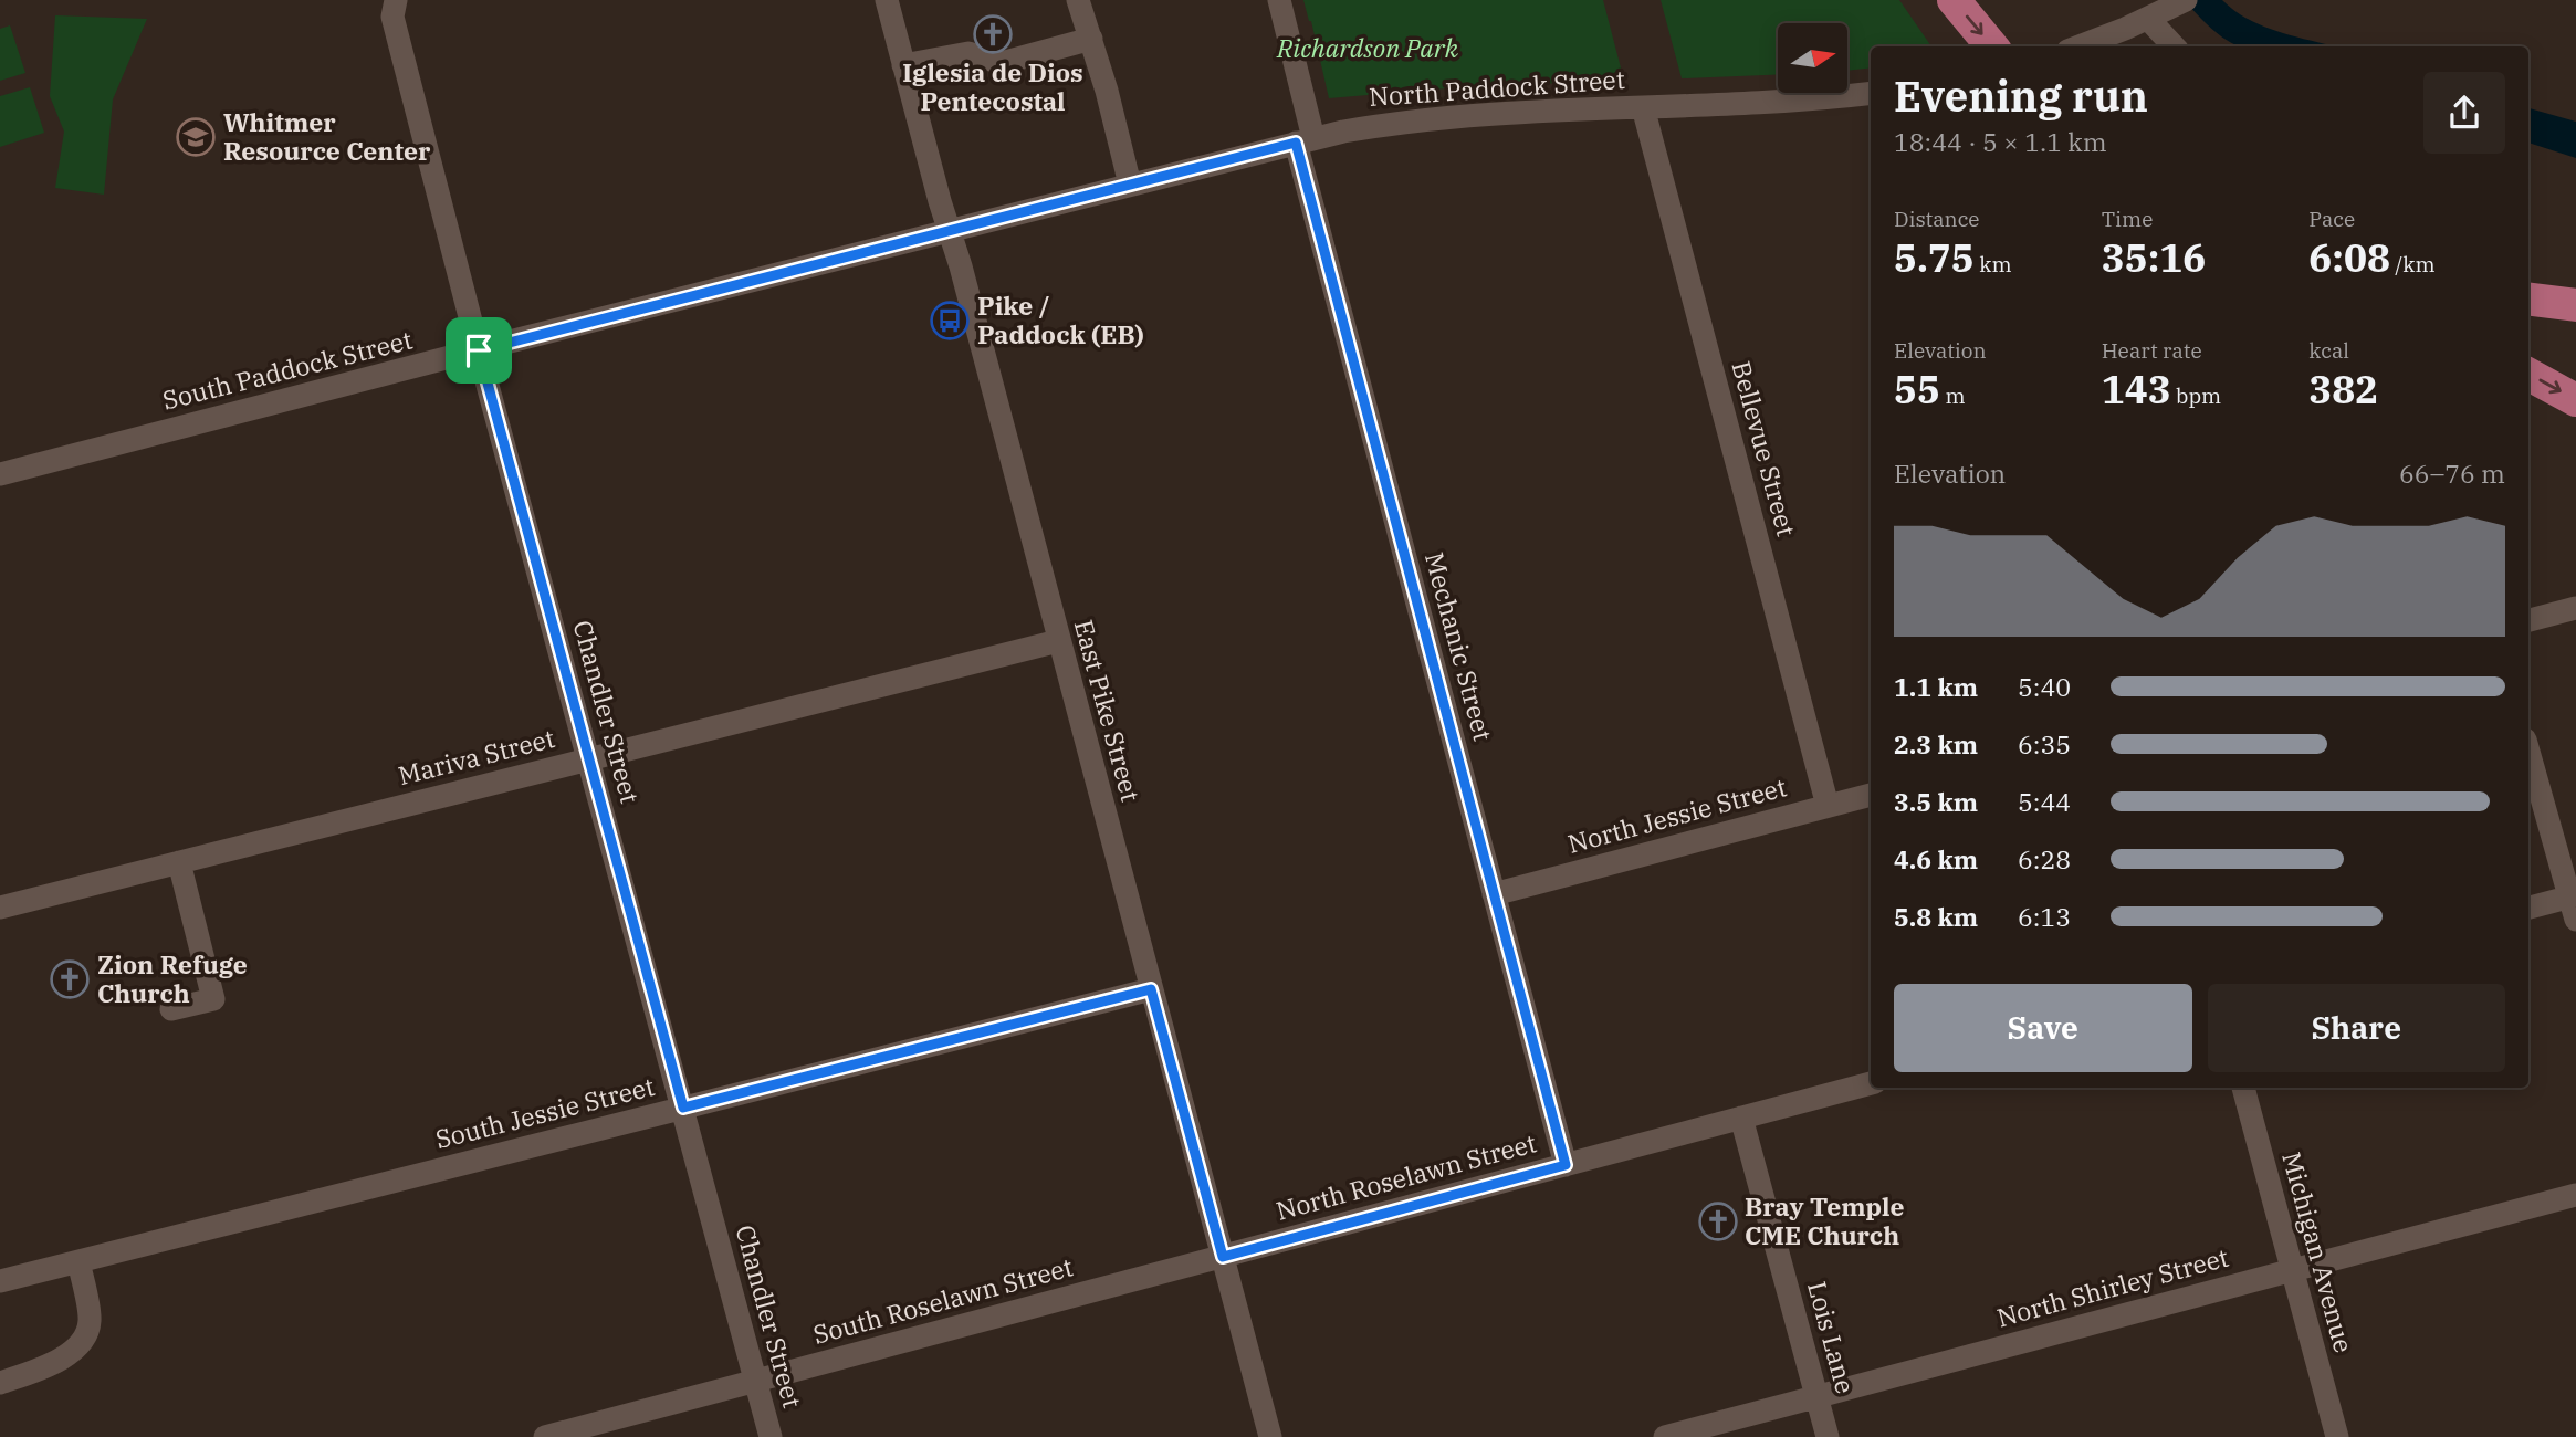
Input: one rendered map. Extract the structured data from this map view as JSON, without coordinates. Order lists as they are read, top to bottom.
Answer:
{
  "streets": {
    "street": [
      "North Paddock Street",
      "South Paddock Street",
      "Bellevue Street",
      "Mechanic Street",
      "East Pike Street",
      "Chandler Street",
      "Mariva Street",
      "North Jessie Street",
      "South Jessie Street",
      "North Roselawn Street",
      "Michigan Avenue",
      "North Shirley Street",
      "South Roselawn Street",
      "Lois Lane"
    ]
  },
  "crossings": [
    ["North Paddock Street", "South Paddock Street"],
    ["North Paddock Street", "Bellevue Street"],
    ["North Paddock Street", "Mechanic Street"],
    ["North Paddock Street", "East Pike Street"],
    ["South Paddock Street", "East Pike Street"],
    ["South Paddock Street", "Chandler Street"],
    ["Bellevue Street", "North Jessie Street"],
    ["Mechanic Street", "North Jessie Street"],
    ["Mechanic Street", "North Roselawn Street"],
    ["East Pike Street", "Mariva Street"],
    ["East Pike Street", "South Jessie Street"],
    ["East Pike Street", "North Roselawn Street"],
    ["East Pike Street", "South Roselawn Street"],
    ["Chandler Street", "Mariva Street"],
    ["Chandler Street", "South Jessie Street"],
    ["Chandler Street", "South Roselawn Street"],
    ["North Roselawn Street", "South Roselawn Street"],
    ["North Roselawn Street", "Lois Lane"],
    ["Michigan Avenue", "North Shirley Street"],
    ["North Shirley Street", "Lois Lane"]
  ],
  "parks": ["Richardson Park"],
  "places": {
    "church": ["Iglesia de Dios Pentecostal", "Zion Refuge Church", "Bray Temple CME Church"],
    "school or university": ["Whitmer Resource Center"],
    "bus stop": ["Pike / Paddock (EB)"]
  },
  "north": "right",
  "page": {
    "heading": ["Evening run", "18:44 · 5 × 1.1 km"],
    "stats": [
      ["Distance", "5.75 km"],
      ["Time", "35:16"],
      ["Pace", "6:08 /km"],
      ["Elevation", "55 m"],
      ["Heart rate", "143 bpm"],
      ["kcal", "382"]
    ],
    "chart": ["Elevation", "66–76 m"],
    "list": [
      {
        "name": "1.1 km",
        "note": "5:40"
      },
      {
        "name": "2.3 km",
        "note": "6:35"
      },
      {
        "name": "3.5 km",
        "note": "5:44"
      },
      {
        "name": "4.6 km",
        "note": "6:28"
      },
      {
        "name": "5.8 km",
        "note": "6:13"
      }
    ],
    "buttons": ["Save", "Share"]
  }
}
